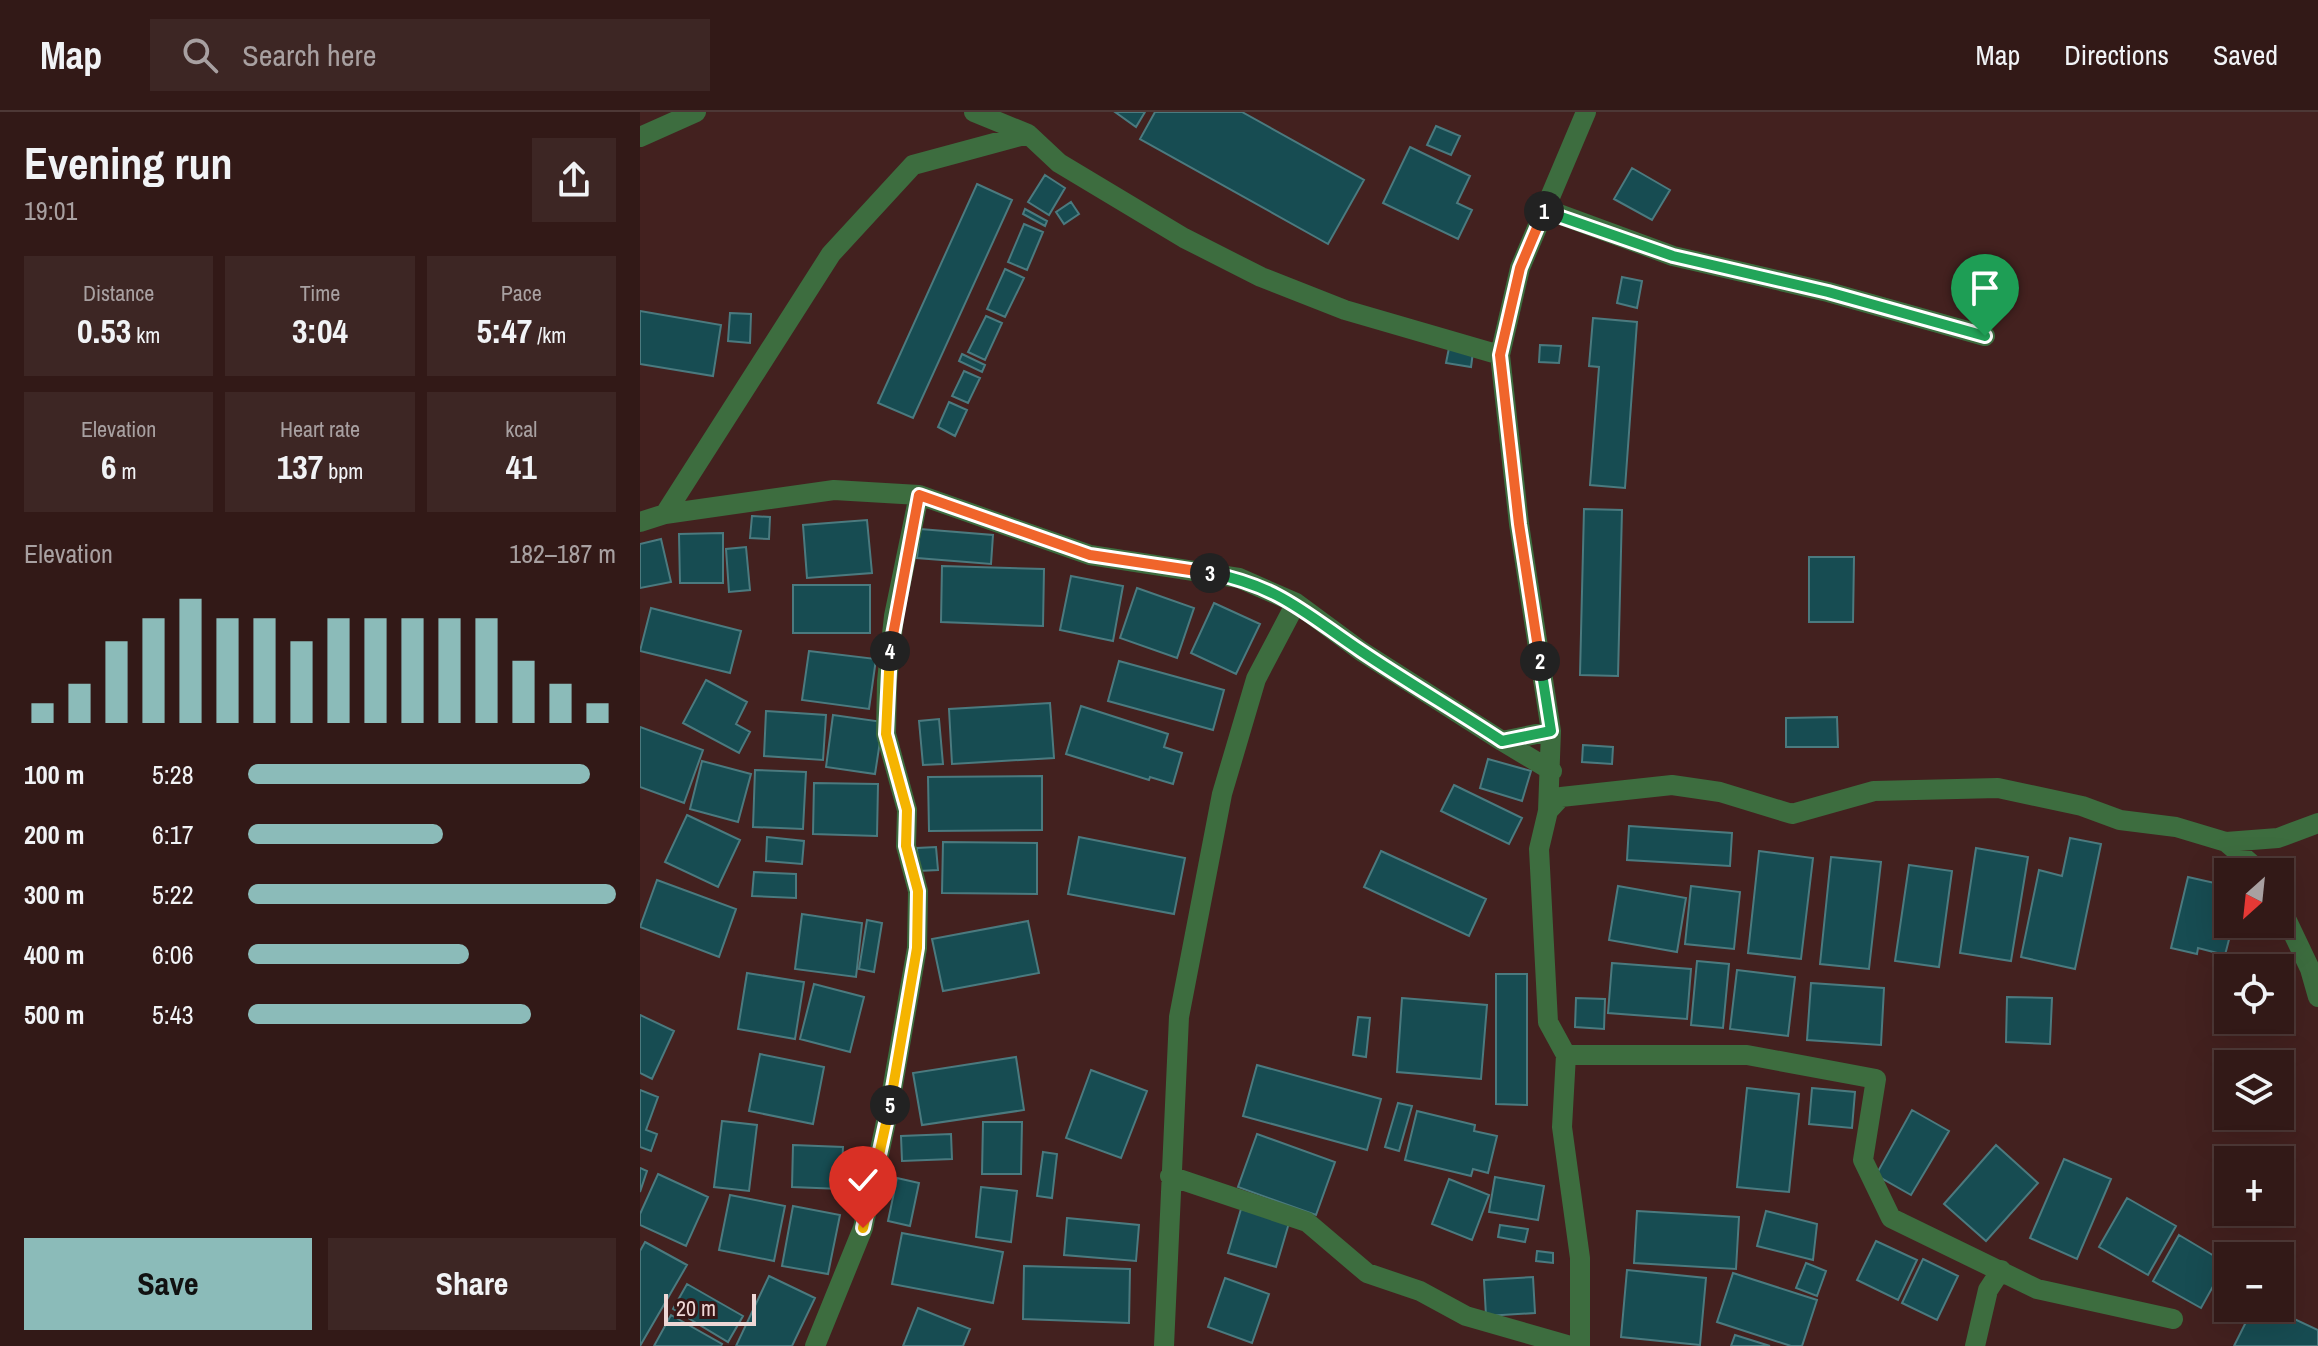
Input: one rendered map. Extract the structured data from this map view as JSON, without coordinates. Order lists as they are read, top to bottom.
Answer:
{
  "scale_bar": "20 m",
  "north": "bottom left",
  "page": {
    "header": "Map",
    "search": "Search here",
    "nav": ["Map", "Directions", "Saved"],
    "heading": ["Evening run", "19:01"],
    "pins": [
      "1",
      "3",
      "4",
      "2",
      "5"
    ],
    "stats": [
      ["Distance", "0.53 km"],
      ["Time", "3:04"],
      ["Pace", "5:47 /km"],
      ["Elevation", "6 m"],
      ["Heart rate", "137 bpm"],
      ["kcal", "41"]
    ],
    "chart": ["Elevation", "182–187 m"],
    "list": [
      {
        "name": "100 m",
        "note": "5:28"
      },
      {
        "name": "200 m",
        "note": "6:17"
      },
      {
        "name": "300 m",
        "note": "5:22"
      },
      {
        "name": "400 m",
        "note": "6:06"
      },
      {
        "name": "500 m",
        "note": "5:43"
      }
    ],
    "map_buttons": ["+", "−"],
    "buttons": ["Save", "Share"],
    "scale": "20 m"
  }
}
